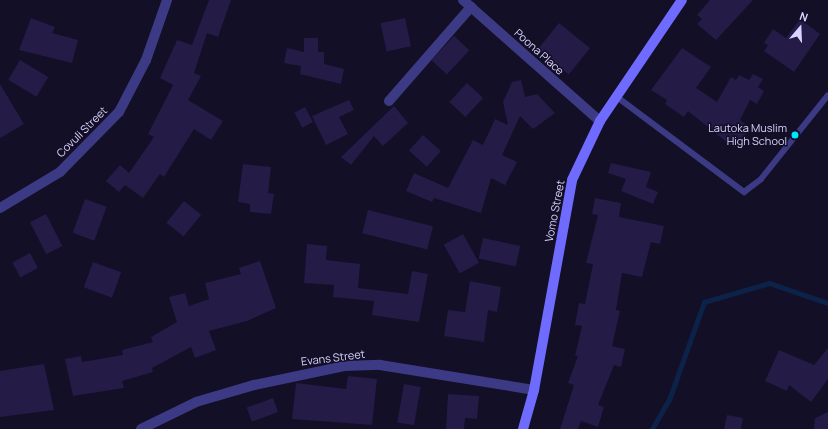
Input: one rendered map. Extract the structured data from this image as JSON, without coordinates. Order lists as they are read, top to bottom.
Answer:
{
  "streets": {
    "main road": ["Vomo Street"],
    "street": ["Poona Place", "Covuli Street", "Evans Street"]
  },
  "crossings": [
    ["Poona Place", "Vomo Street"],
    ["Vomo Street", "Evans Street"]
  ],
  "places": ["Lautoka Muslim High School"],
  "north": "top"
}
